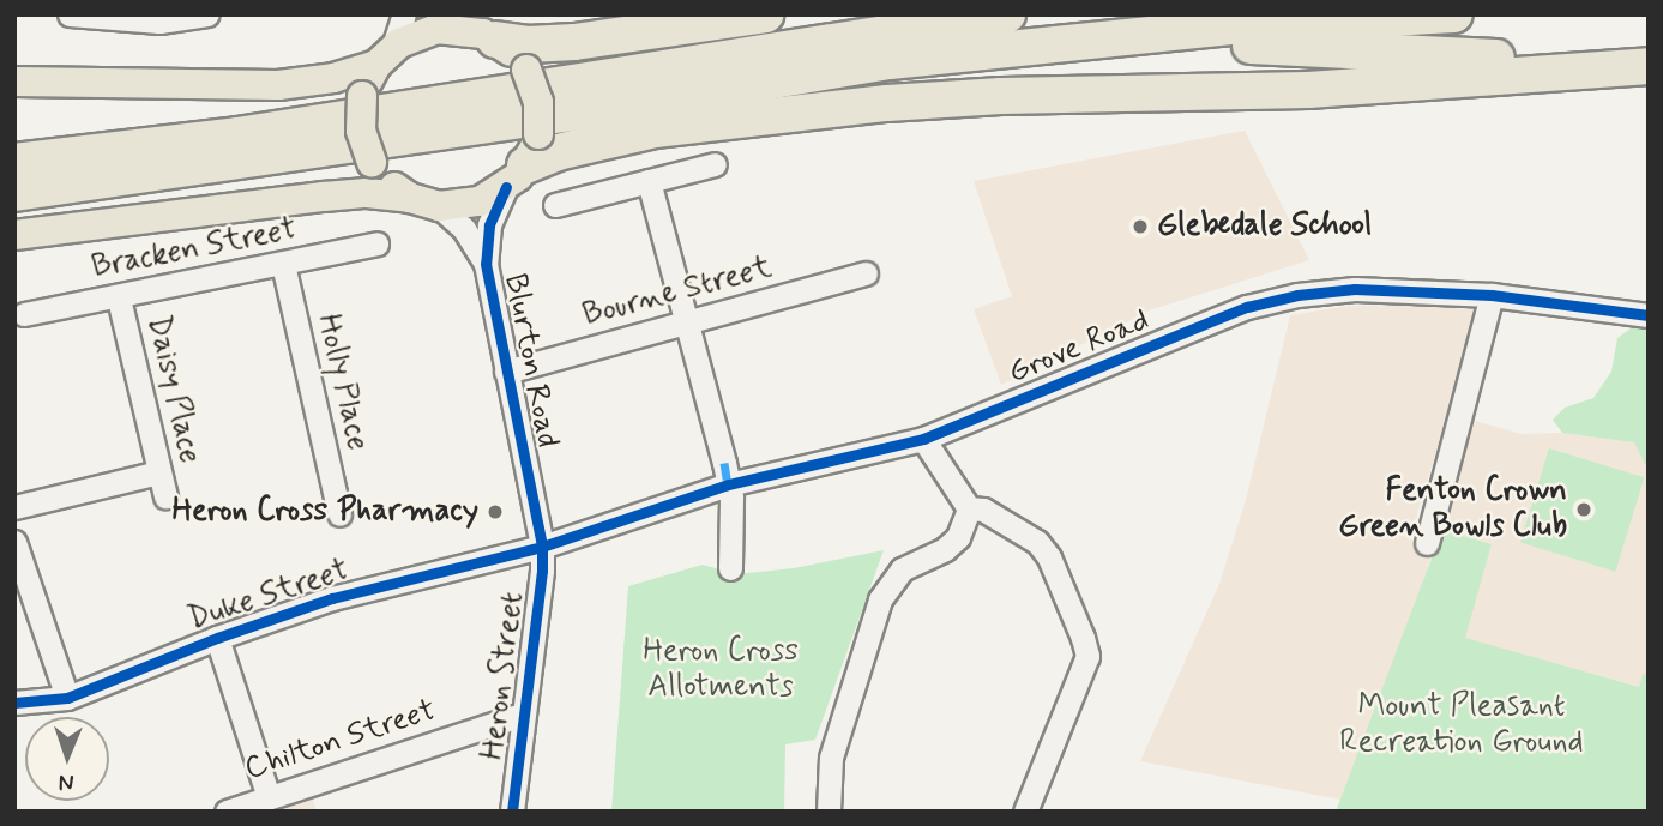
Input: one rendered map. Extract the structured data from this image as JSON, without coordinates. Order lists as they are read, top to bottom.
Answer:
{
  "streets": {
    "street": [
      "Bracken Street",
      "Bourne Street",
      "Grove Road",
      "Blurton Road",
      "Holly Place",
      "Daisy Place",
      "Duke Street",
      "Heron Street",
      "Chilton Street"
    ]
  },
  "crossings": [
    ["Bracken Street", "Holly Place"],
    ["Bracken Street", "Daisy Place"],
    ["Bourne Street", "Blurton Road"],
    ["Grove Road", "Blurton Road"],
    ["Grove Road", "Duke Street"],
    ["Grove Road", "Heron Street"],
    ["Blurton Road", "Duke Street"],
    ["Blurton Road", "Heron Street"],
    ["Duke Street", "Heron Street"],
    ["Heron Street", "Chilton Street"]
  ],
  "parks": ["Heron Cross Allotments", "Mount Pleasant Recreation Ground"],
  "places": ["Glebedale School", "Fenton Crown Green Bowls Club", "Heron Cross Pharmacy"],
  "north": "bottom"
}
